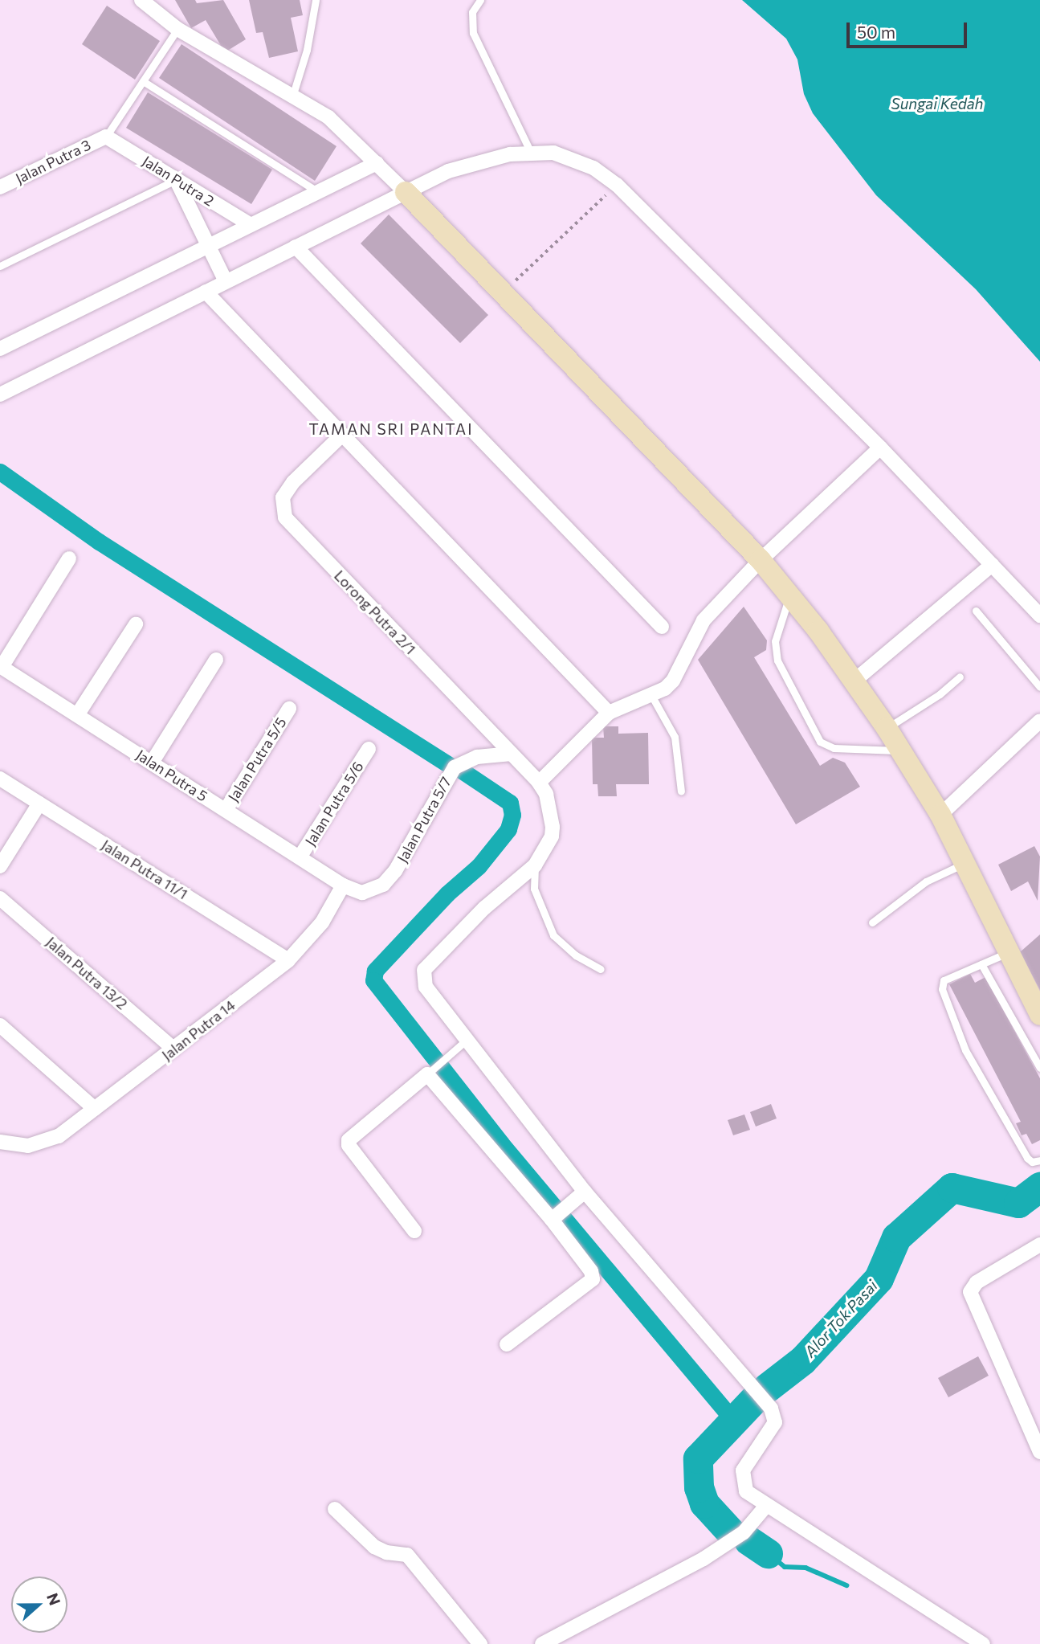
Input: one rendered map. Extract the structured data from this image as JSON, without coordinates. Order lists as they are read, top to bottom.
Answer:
{
  "streets": {
    "street": [
      "Jalan Putra 3",
      "Jalan Putra 2",
      "Lorong Putra 2/1",
      "Jalan Putra 5/5",
      "Jalan Putra 5",
      "Jalan Putra 5/6",
      "Jalan Putra 5/7",
      "Jalan Putra 11/1",
      "Jalan Putra 13/2",
      "Jalan Putra 14"
    ]
  },
  "crossings": [
    ["Jalan Putra 3", "Jalan Putra 2"],
    ["Lorong Putra 2/1", "Jalan Putra 5/7"],
    ["Jalan Putra 5/5", "Jalan Putra 5"],
    ["Jalan Putra 5", "Jalan Putra 5/6"],
    ["Jalan Putra 5", "Jalan Putra 5/7"],
    ["Jalan Putra 5", "Jalan Putra 14"],
    ["Jalan Putra 5/7", "Jalan Putra 14"],
    ["Jalan Putra 11/1", "Jalan Putra 14"],
    ["Jalan Putra 13/2", "Jalan Putra 14"]
  ],
  "districts": ["TAMAN SRI PANTAI"],
  "water": ["Sungai Kedah", "Alor Tok Pasai"],
  "scale_bar": "50 m",
  "north": "right"
}
